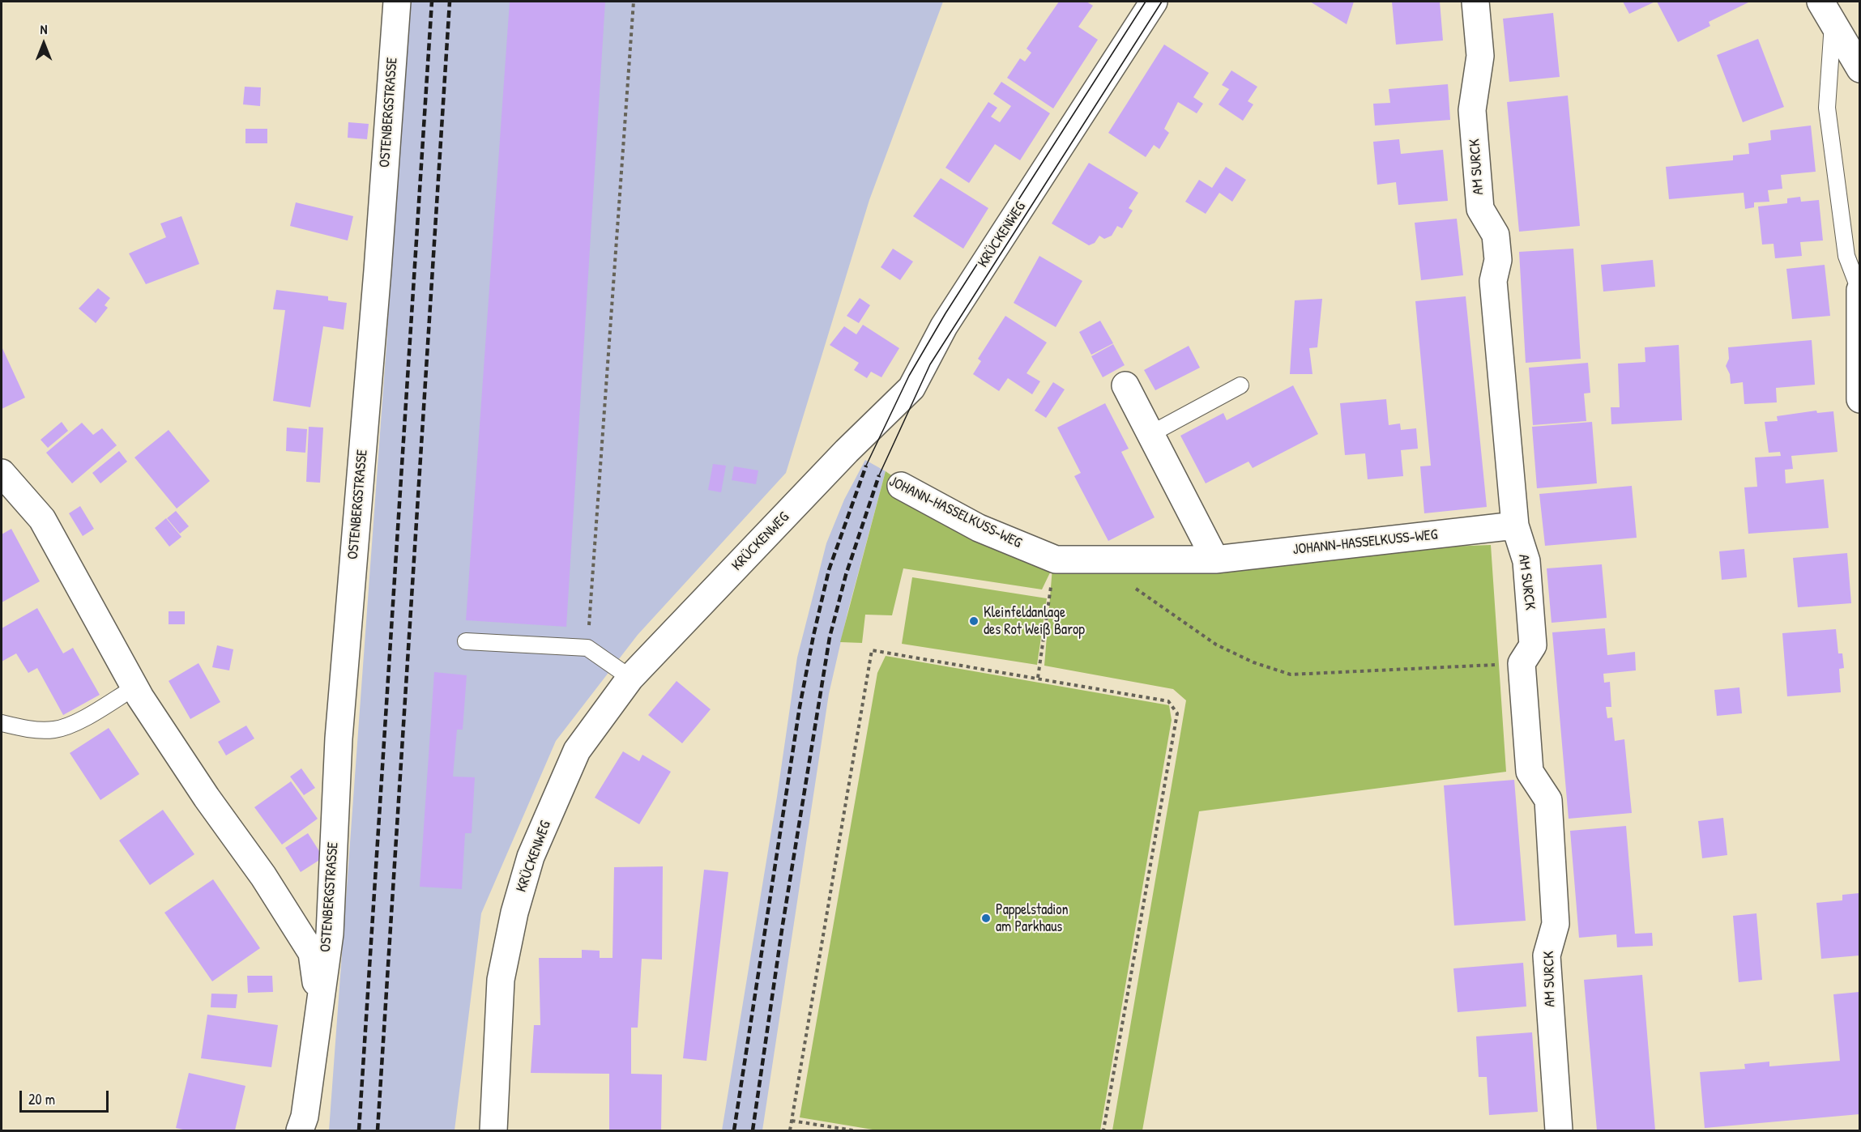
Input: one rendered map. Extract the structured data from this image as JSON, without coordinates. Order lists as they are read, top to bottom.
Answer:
{
  "streets": {
    "street": [
      "OSTENBERGSTRASSE",
      "AM SURCK",
      "KRÜCKENWEG",
      "JOHANN-HASSELKUSS-WEG"
    ]
  },
  "crossings": [
    ["AM SURCK", "JOHANN-HASSELKUSS-WEG"]
  ],
  "places": ["Kleinfeldanlage des Rot Weiß Barop", "Pappelstadion am Parkhaus"],
  "scale_bar": "20 m",
  "north": "top"
}
